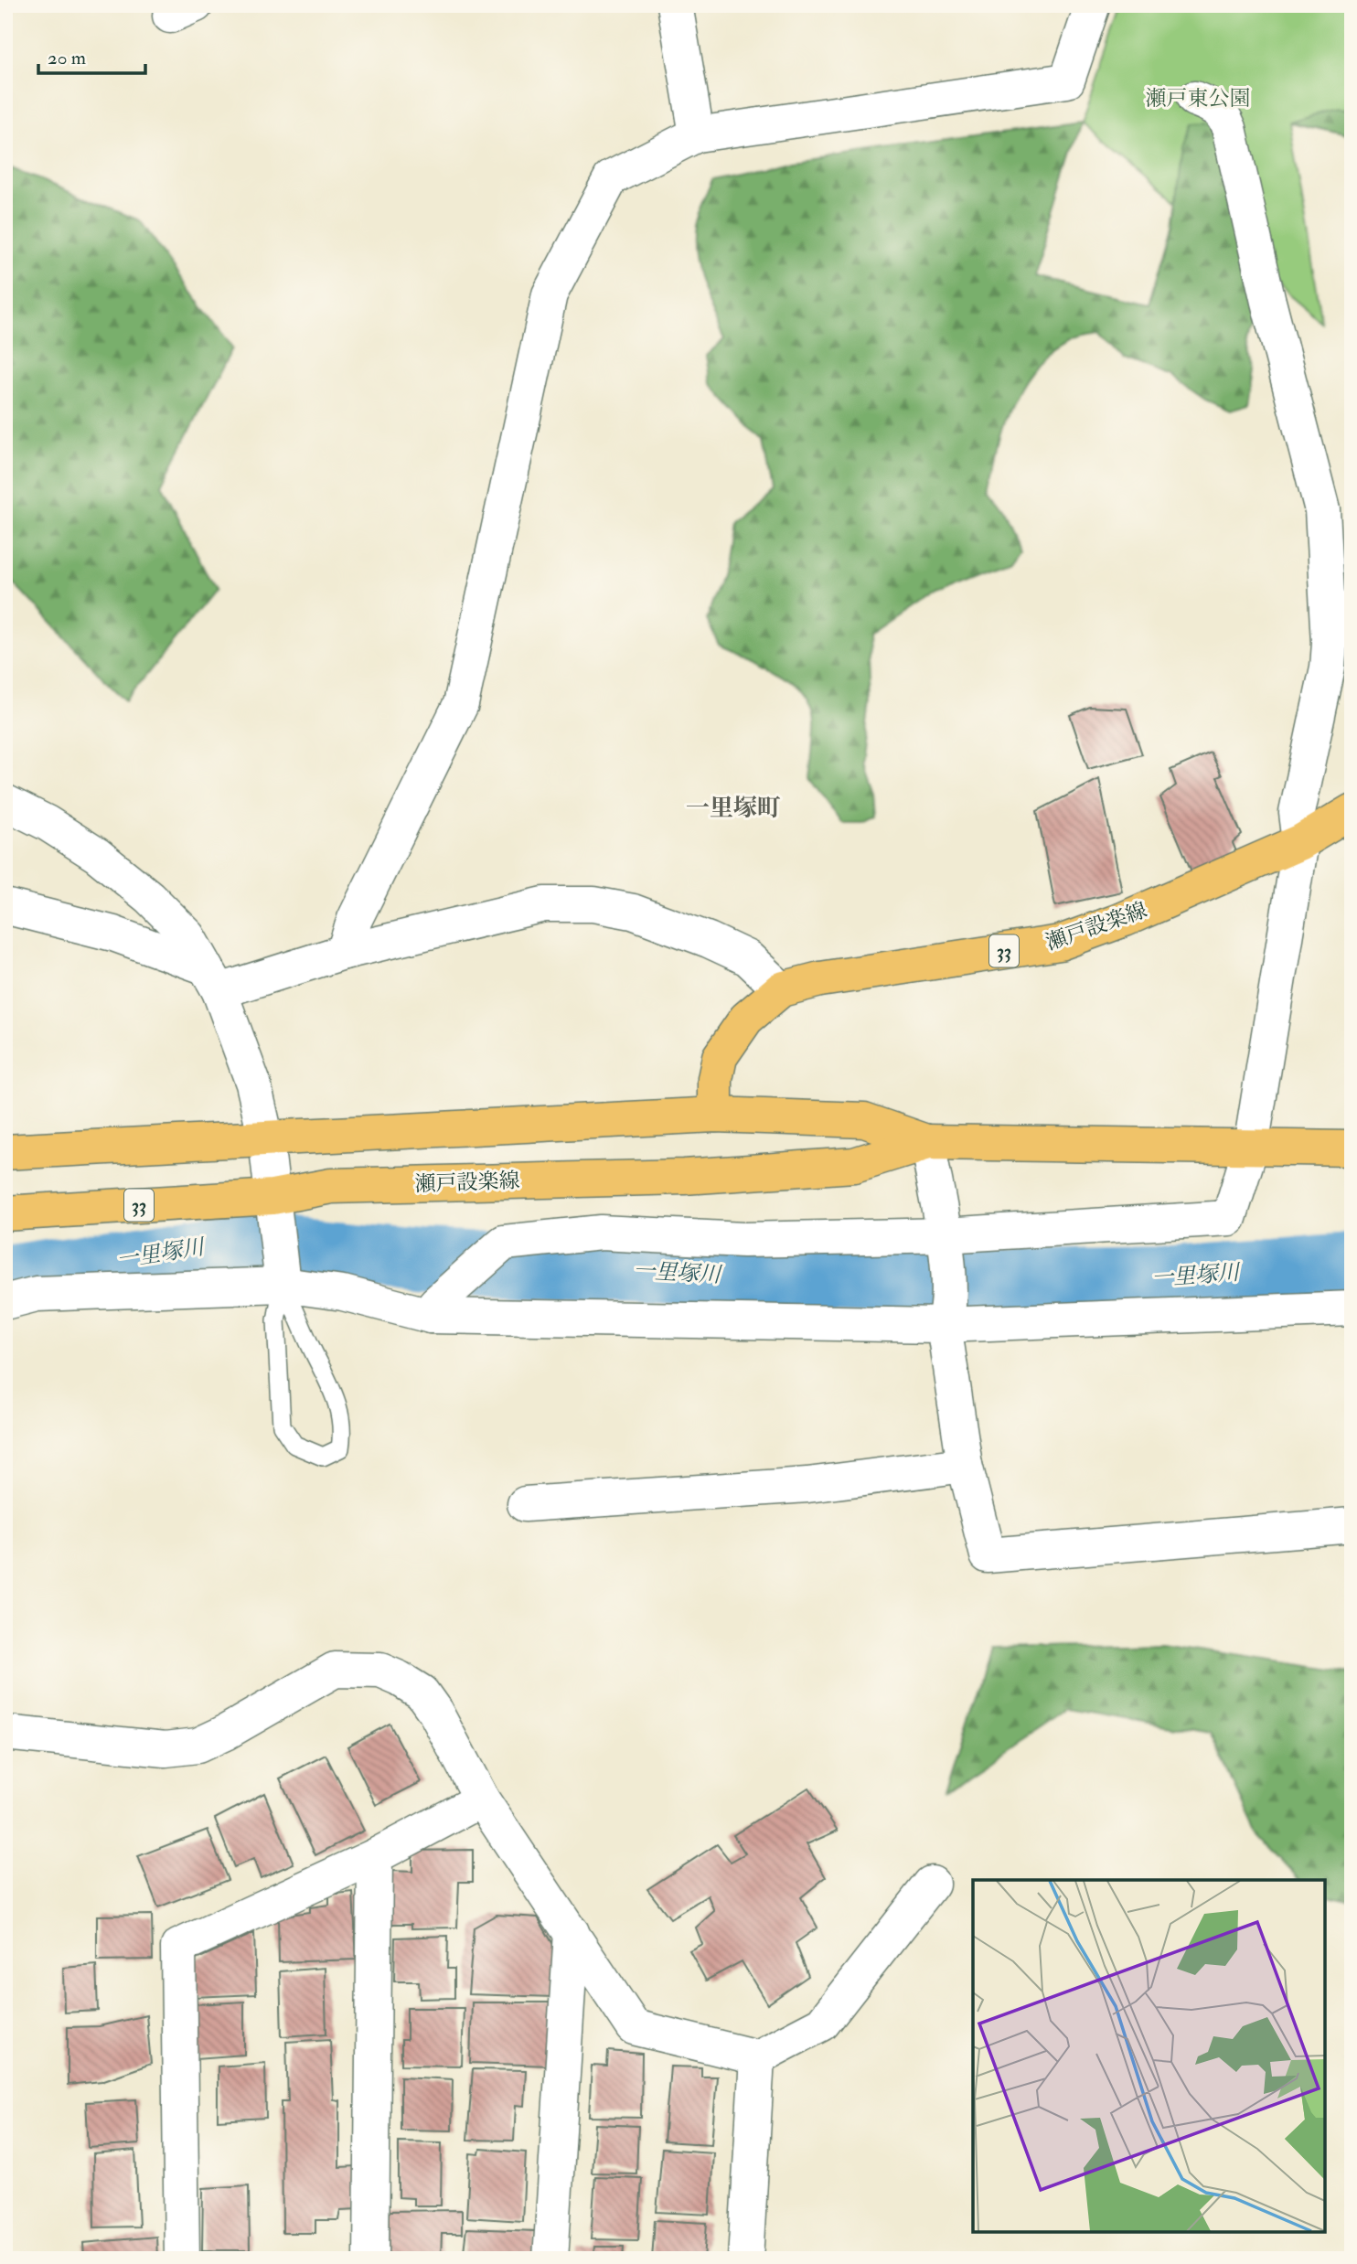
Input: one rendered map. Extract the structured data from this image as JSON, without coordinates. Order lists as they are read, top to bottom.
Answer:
{
  "streets": {
    "main road": ["瀬戸設楽線", "33"]
  },
  "districts": ["一里塚町"],
  "water": ["一里塚川"],
  "parks": ["瀬戸東公園"],
  "scale_bar": "20 m"
}
